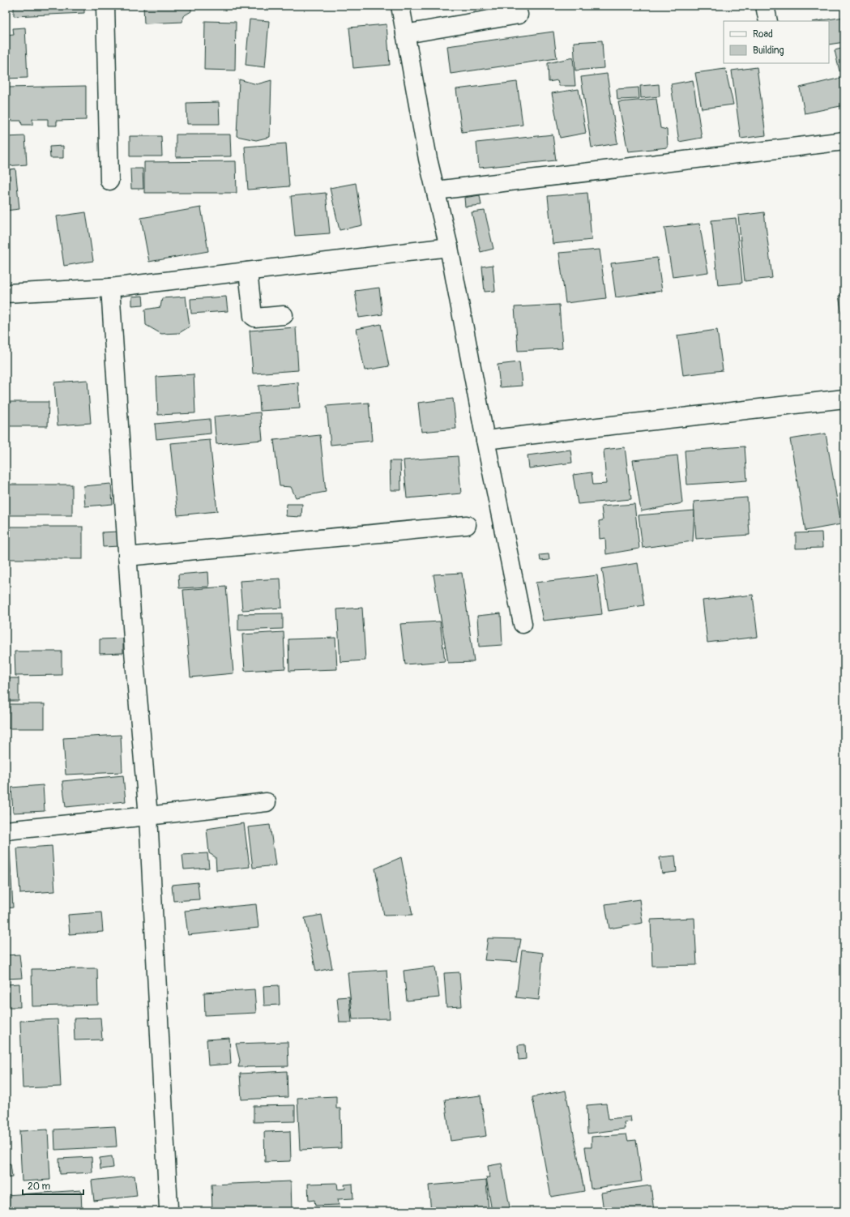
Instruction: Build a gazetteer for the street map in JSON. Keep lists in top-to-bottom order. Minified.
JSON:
{"legend":["Road","Building"],"scale_bar":"20 m"}
